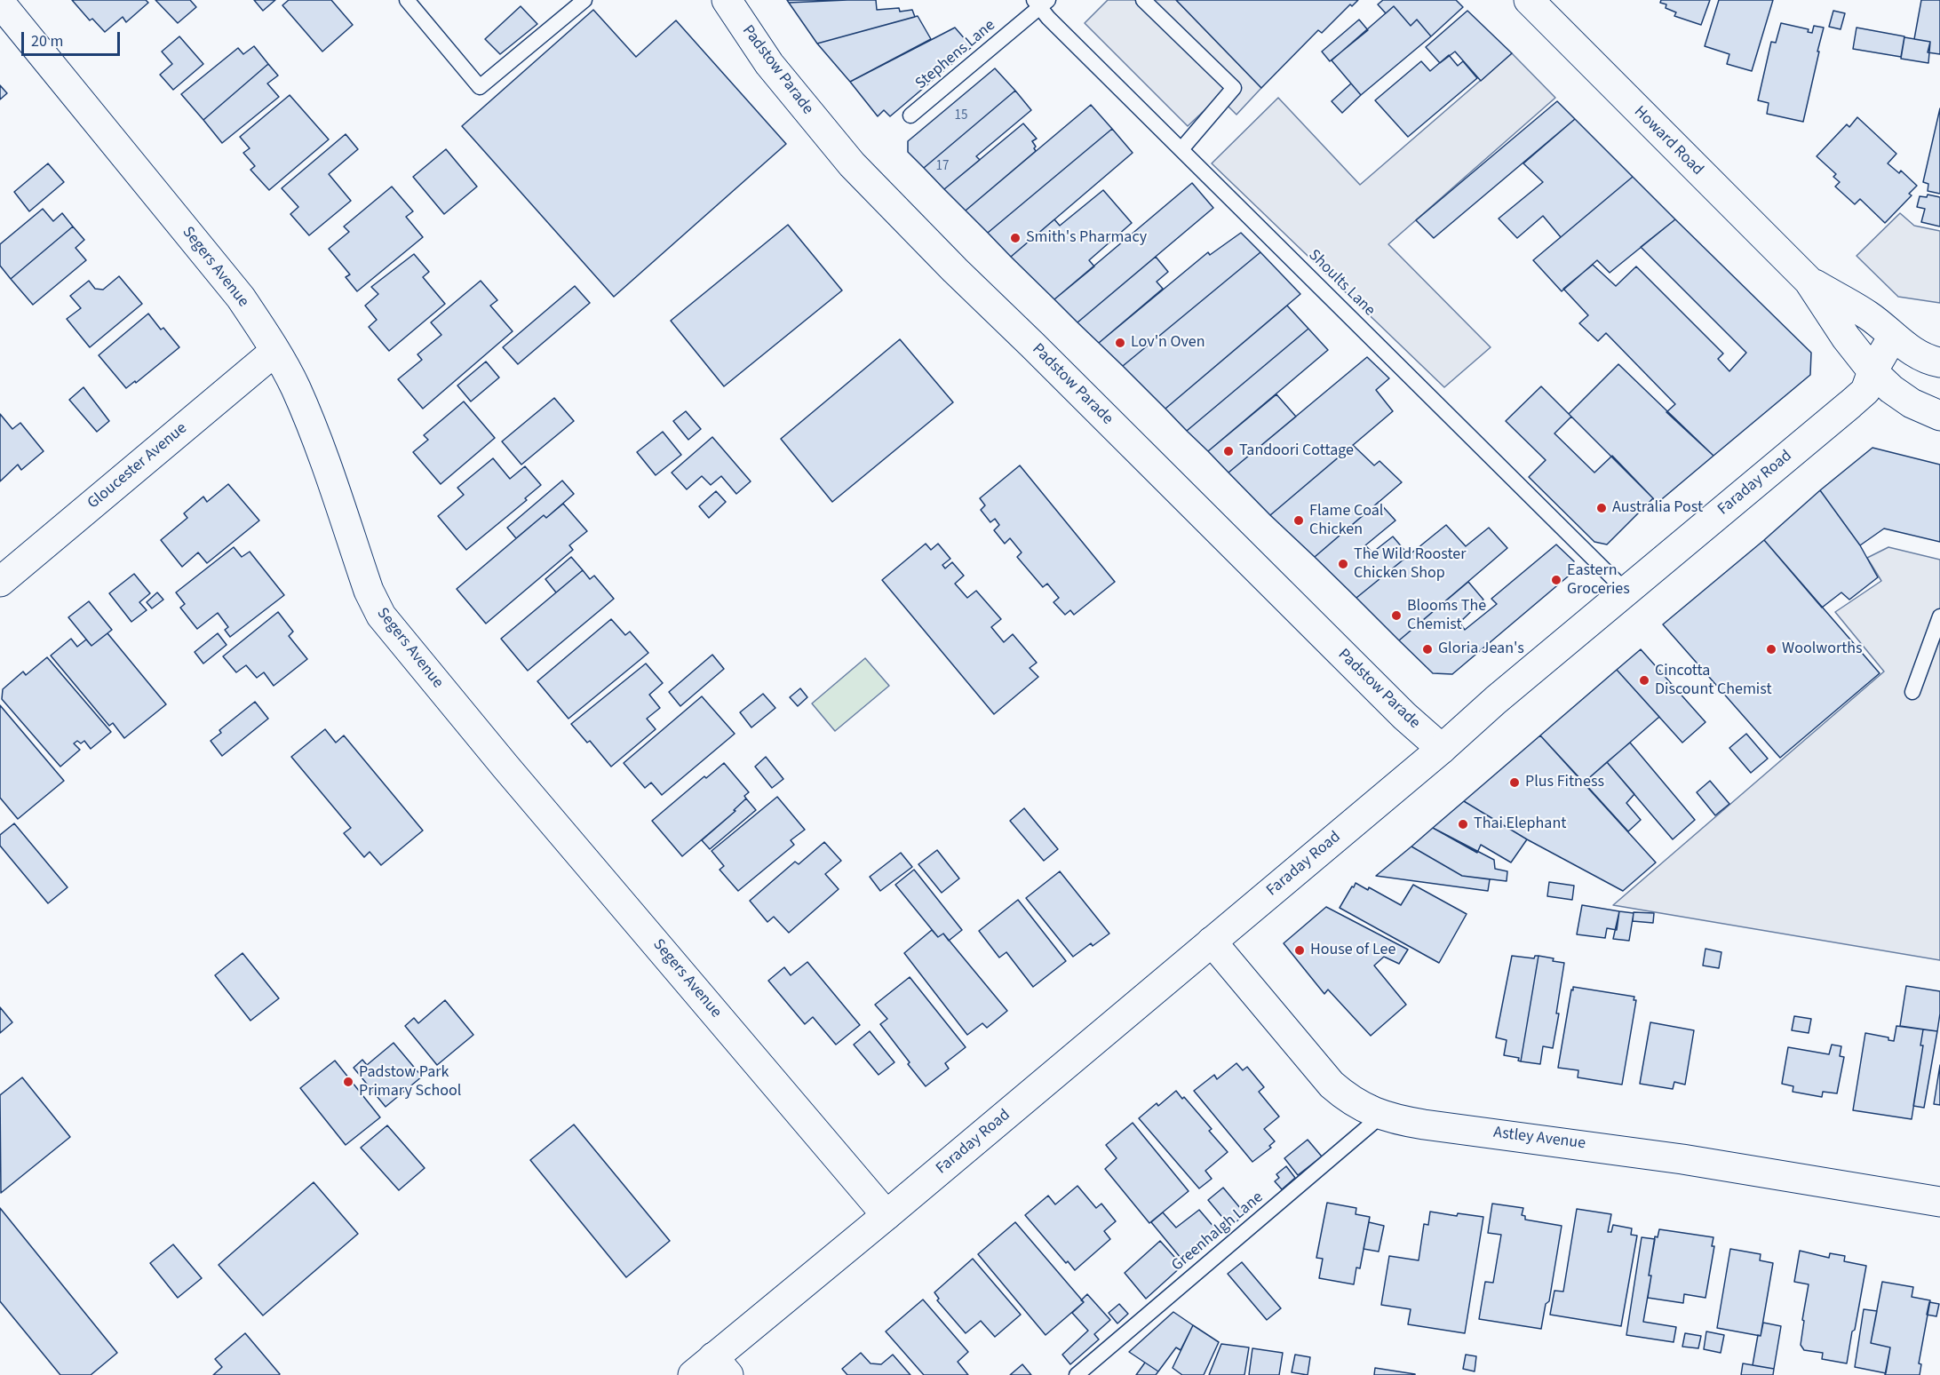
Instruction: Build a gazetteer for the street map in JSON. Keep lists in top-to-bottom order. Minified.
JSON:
{"streets":{"street":["Padstow Parade","Howard Road","Segers Avenue","Gloucester Avenue","Faraday Road","Astley Avenue"],"lane":["Stephens Lane","Shoults Lane","Greenhalgh Lane"]},"crossings":[["Stephens Lane","Shoults Lane"],["Padstow Parade","Faraday Road"],["Howard Road","Faraday Road"],["Segers Avenue","Gloucester Avenue"],["Segers Avenue","Faraday Road"],["Shoults Lane","Faraday Road"],["Faraday Road","Astley Avenue"],["Astley Avenue","Greenhalgh Lane"]],"places":["Smith's Pharmacy","Lov'n Oven","Tandoori Cottage","Australia Post","Flame Coal Chicken","The Wild Rooster Chicken Shop","Eastern Groceries","Blooms The Chemist","Gloria Jean's","Woolworths","Cincotta Discount Chemist","Plus Fitness","Thai Elephant","House of Lee","Padstow Park Primary School"],"house_numbers":["15","17"],"scale_bar":"20 m"}
